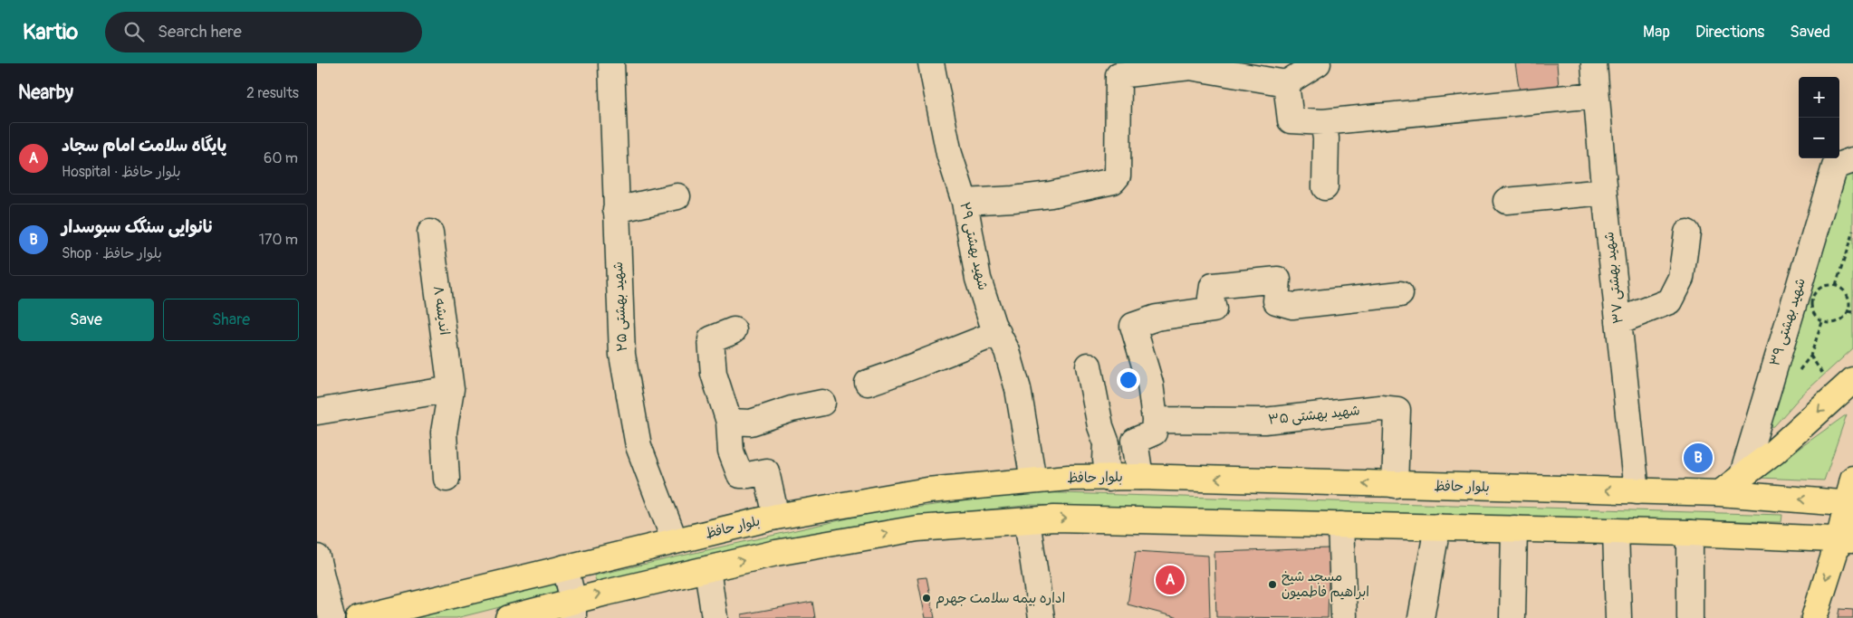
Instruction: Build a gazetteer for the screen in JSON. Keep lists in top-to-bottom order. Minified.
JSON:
{"streets":{"main road":["بلوار حافظ"],"street":["شهید بهشتی ۲۹","شهید بهشتی ۳۷","شهید بهشتی ۲۵","اندیشه ۸","شهید بهشتی ۳۹","شهید بهشتی ۳۵"]},"crossings":[["شهید بهشتی ۲۹","بلوار حافظ"],["شهید بهشتی ۳۷","بلوار حافظ"],["شهید بهشتی ۲۵","بلوار حافظ"],["شهید بهشتی ۳۵","بلوار حافظ"]],"places":["مسجد شیخ ابراهیم فاطمیون","اداره بیمه سلامت جهرم"],"page":{"header":"Kartio","search":"Search here","nav":["Map","Directions","Saved"],"heading":["Nearby","2 results"],"map_buttons":["+","−"],"list":[{"mark":"A","name":"پایگاه سلامت امام سجاد","note":"Hospital · بلوار حافظ","value":"60 m"},{"mark":"B","name":"نانوایی سنگک سبوسدار","note":"Shop · بلوار حافظ","value":"170 m"}],"buttons":["Save","Share"],"pins":["B","A"]}}
